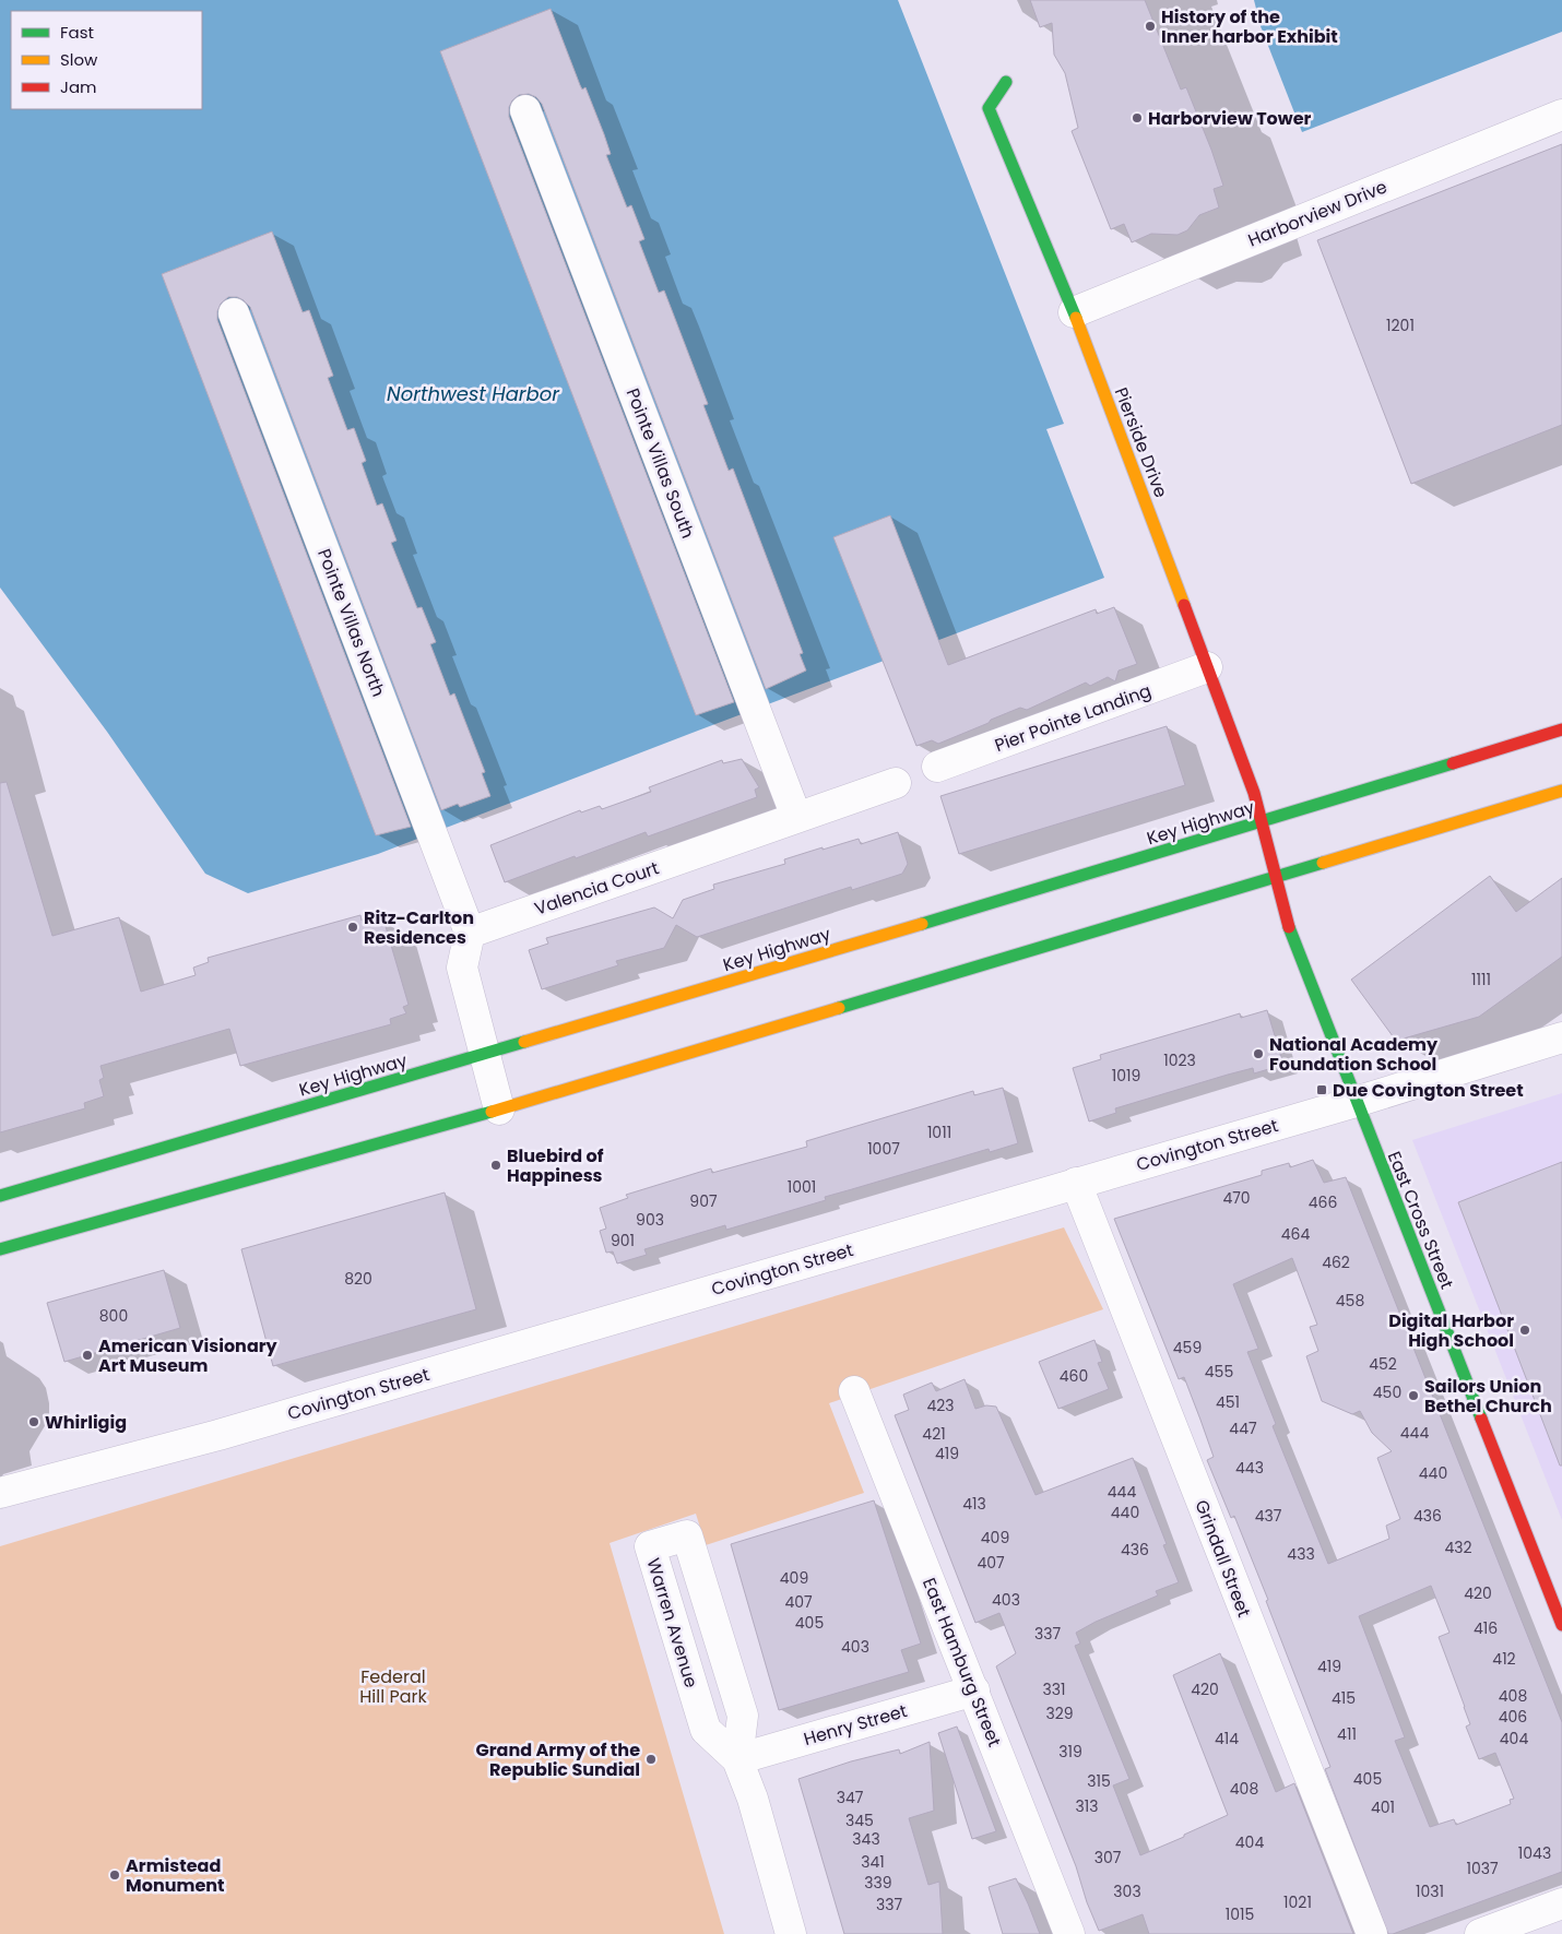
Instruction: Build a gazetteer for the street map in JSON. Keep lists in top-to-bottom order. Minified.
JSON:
{"streets":{"main road":["Pierside Drive","Key Highway","East Cross Street"],"street":["Harborview Drive","Pointe Villas South","Pointe Villas North","Pier Pointe Landing","Valencia Court","Covington Street","Grindall Street","Warren Avenue","East Hamburg Street","Henry Street"]},"crossings":[["Harborview Drive","Pierside Drive"],["Pierside Drive","Pier Pointe Landing"],["Pierside Drive","Key Highway"],["Pierside Drive","East Cross Street"],["Pointe Villas South","Valencia Court"],["Pointe Villas North","Valencia Court"],["Key Highway","East Cross Street"],["Covington Street","East Cross Street"],["Covington Street","Grindall Street"],["Warren Avenue","Henry Street"],["East Hamburg Street","Henry Street"]],"water":["Northwest Harbor"],"parks":["Federal Hill Park"],"places":{"other":["History of the Inner harbor Exhibit","Harborview Tower","Ritz-Carlton Residences","National Academy Foundation School","Bluebird of Happiness","Digital Harbor High School","American Visionary Art Museum","Sailors Union Bethel Church","Whirligig","Grand Army of the Republic Sundial","Armistead Monument"],"transit":["Due Covington Street"]},"house_numbers":["1201","1111","1023","1019","1011","1007","1001","470","907","466","903","464","901","462","820","458","800","459","452","455","460","450","451","423","447","444","421","419","443","440","444","413","440","437","436","409","432","436","433","407","409","420","403","407","405","416","337","403","412","419","331","420","408","415","329","406","411","414","404","319","405","315","408","347","313","401","345","343","404","1043","307","341","1037","339","303","1031","1021","337","1015"],"legend":["Fast","Slow","Jam"]}
